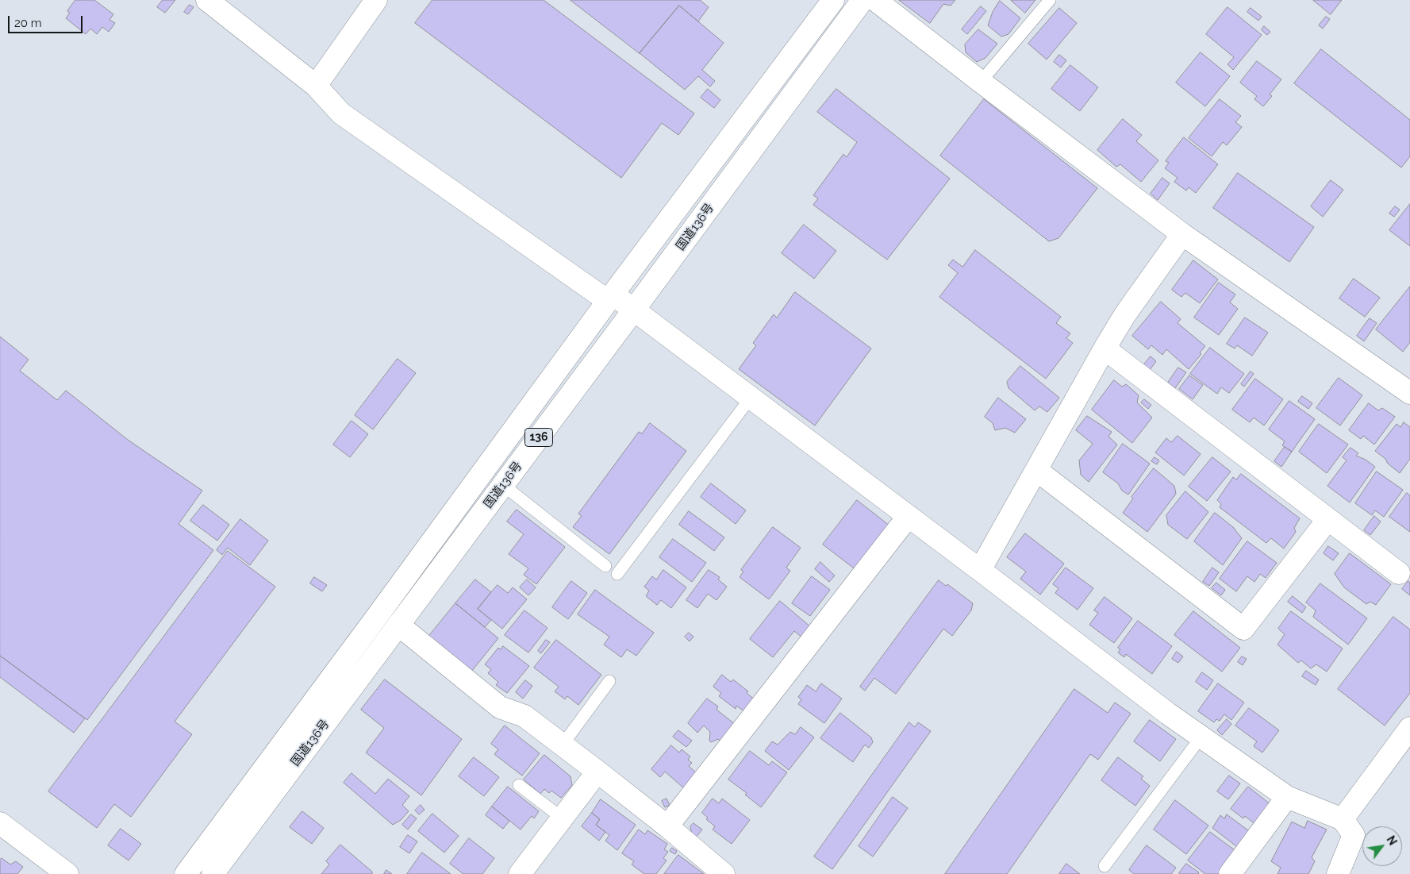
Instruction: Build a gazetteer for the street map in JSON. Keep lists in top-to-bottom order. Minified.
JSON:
{"streets":{"main road":["国道136号","136"]},"scale_bar":"20 m","north":"top right"}
